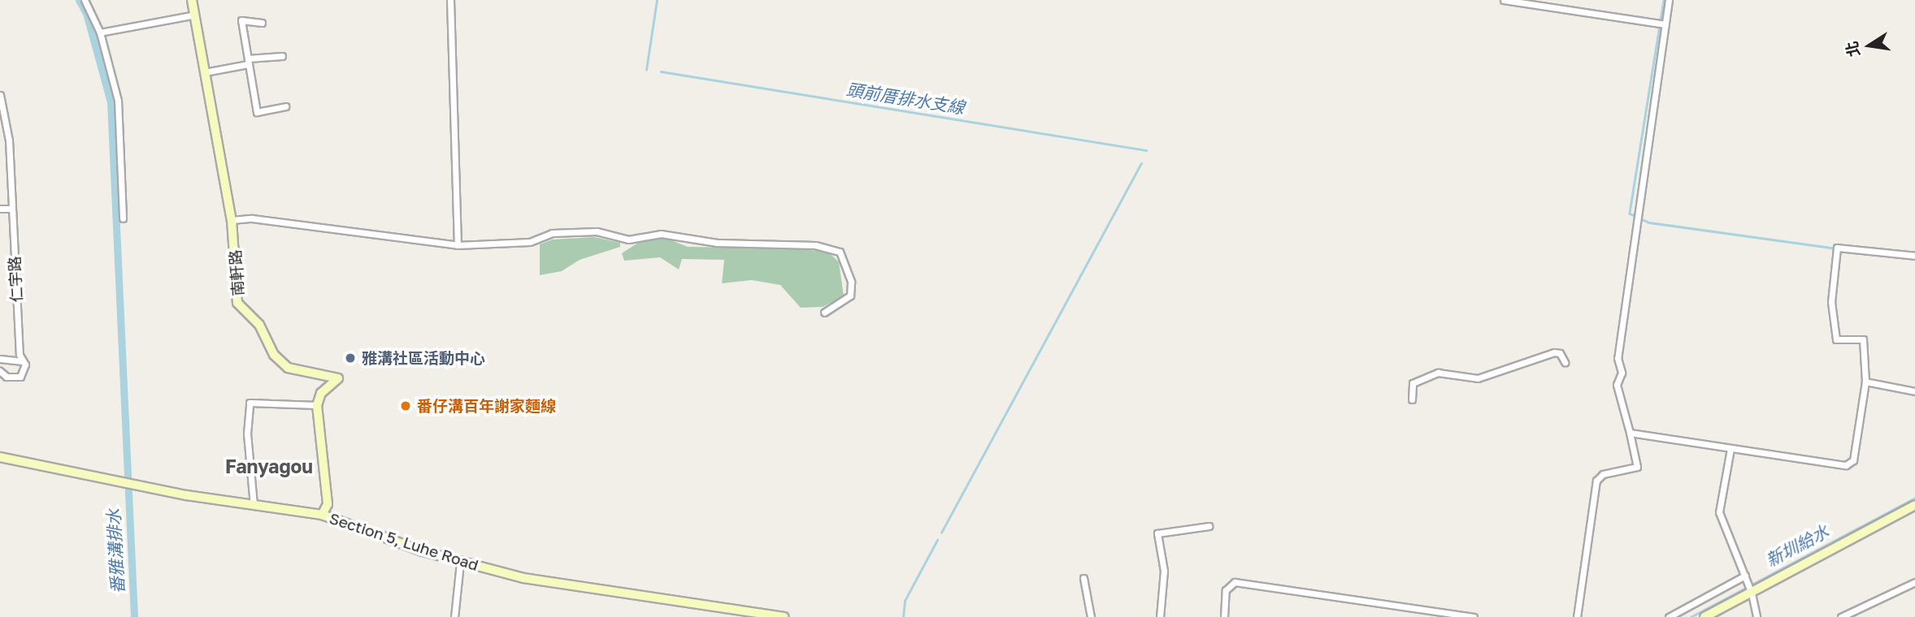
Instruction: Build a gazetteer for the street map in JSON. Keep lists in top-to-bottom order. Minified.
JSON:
{"streets":{"street":["南軒路","仁宇路","Section 5, Luhe Road"]},"districts":["Fanyagou"],"water":["頭前厝排水支線","新圳給水","番雅溝排水"],"places":["雅溝社區活動中心","番仔溝百年謝家麵線"],"north":"left"}
